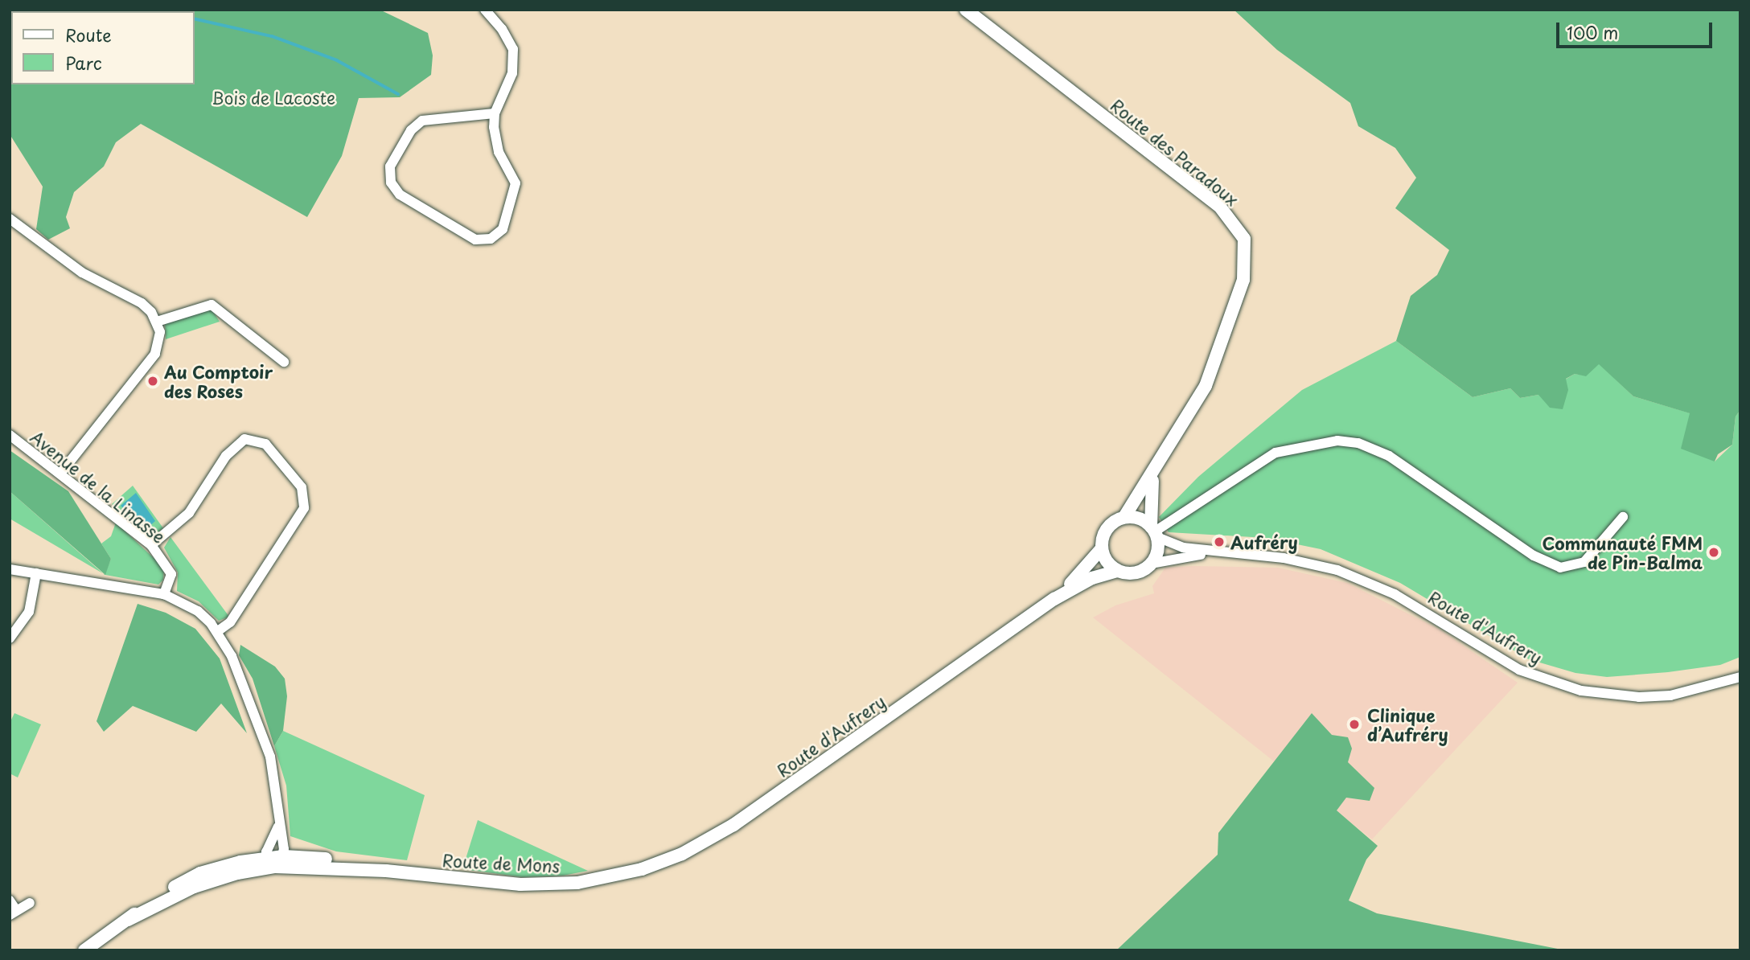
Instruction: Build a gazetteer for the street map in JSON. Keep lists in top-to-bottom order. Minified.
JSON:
{"streets":{"main road":["Route des Paradoux","Route d'Aufrery","Route de Mons"],"street":["Avenue de la Linasse"]},"crossings":[["Route des Paradoux","Route d'Aufrery"],["Route d'Aufrery","Route de Mons"]],"parks":["Bois de Lacoste"],"places":["Au Comptoir des Roses","Aufréry","Communauté FMM de Pin-Balma","Clinique d’Aufréry"],"legend":["Route","Parc"],"scale_bar":"100 m"}
